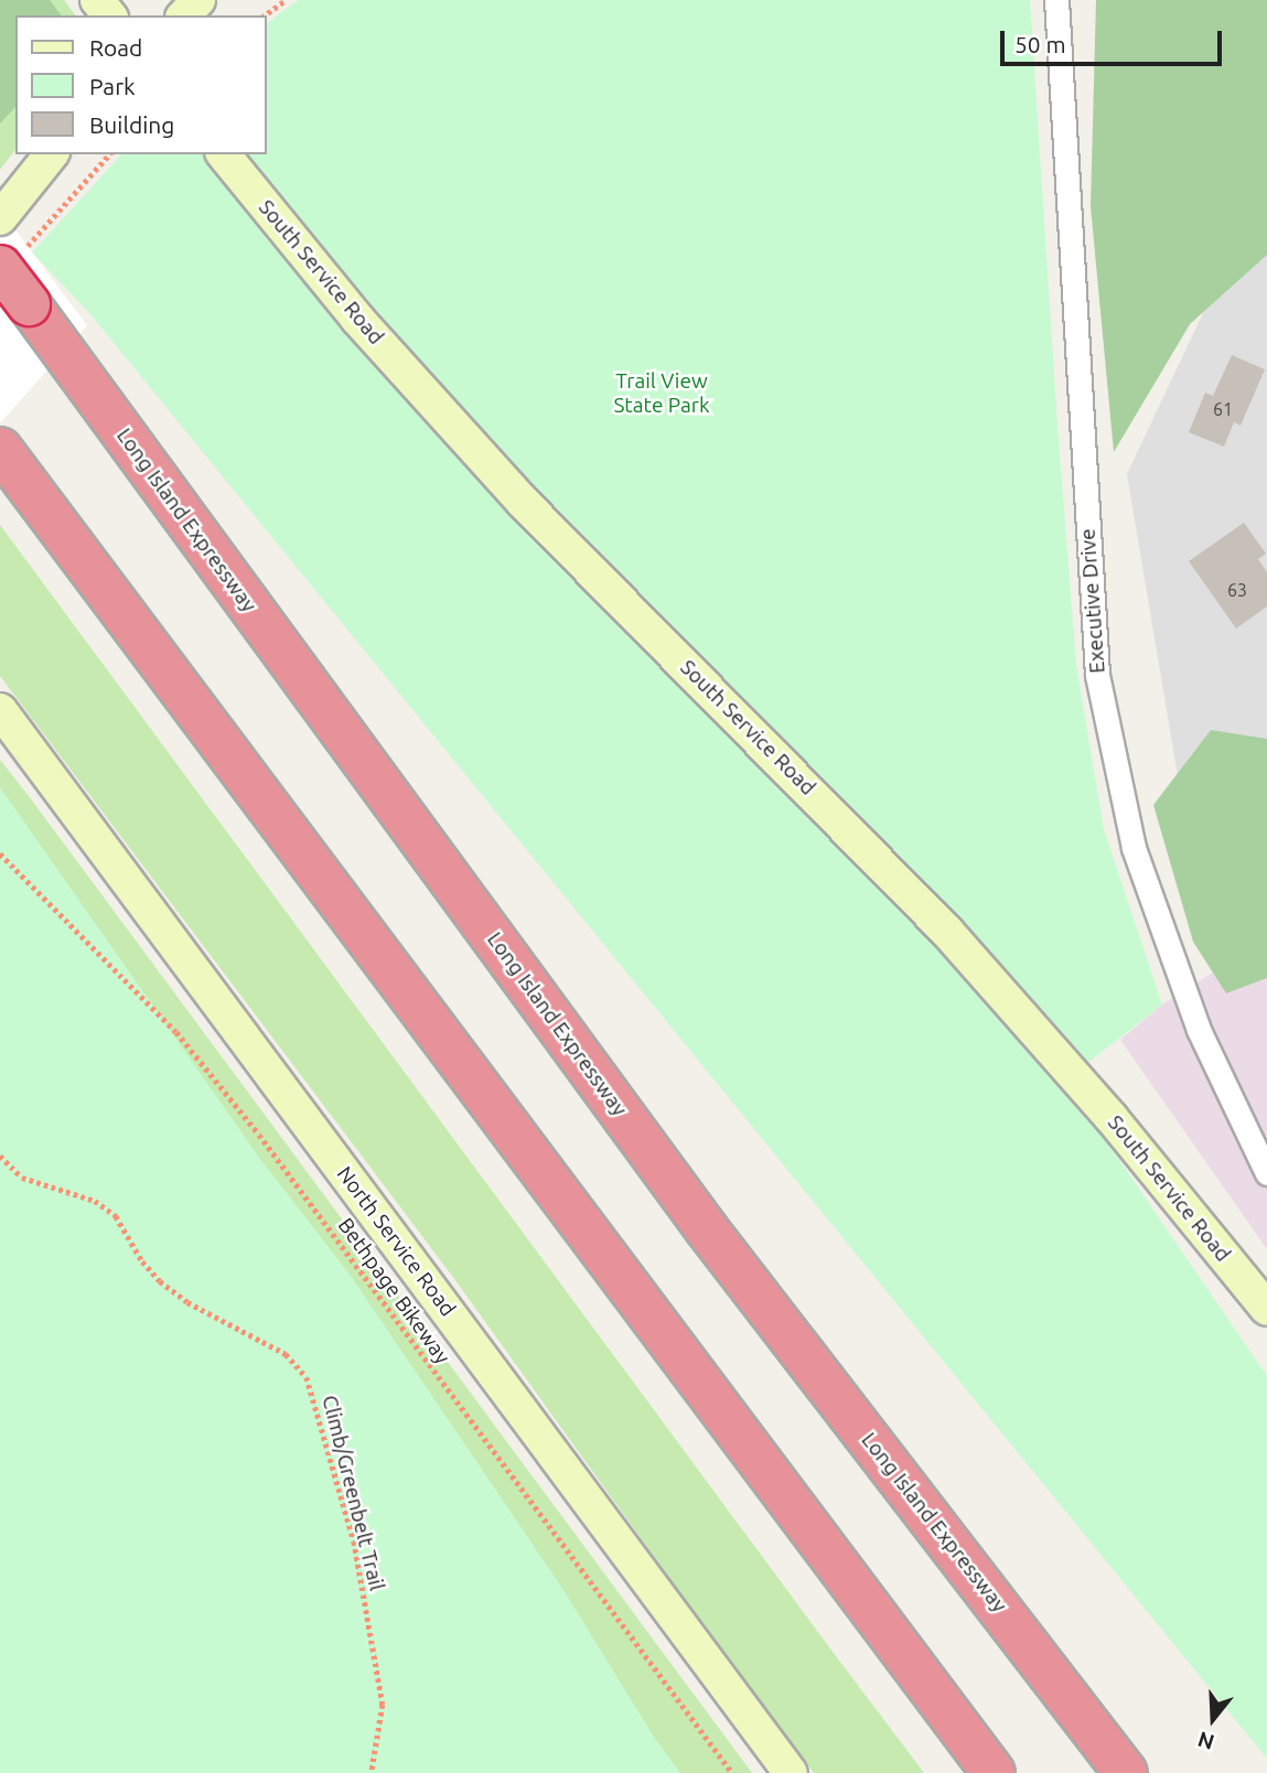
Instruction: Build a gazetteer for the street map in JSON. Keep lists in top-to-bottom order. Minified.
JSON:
{"streets":{"highway":["Long Island Expressway"],"main road":["South Service Road","North Service Road"],"street":["Executive Drive"],"path":["Bethpage Bikeway","Climb/Greenbelt Trail"]},"parks":["Trail View State Park"],"house_numbers":["61","63"],"legend":["Road","Park","Building"],"scale_bar":"50 m","north":"bottom"}
